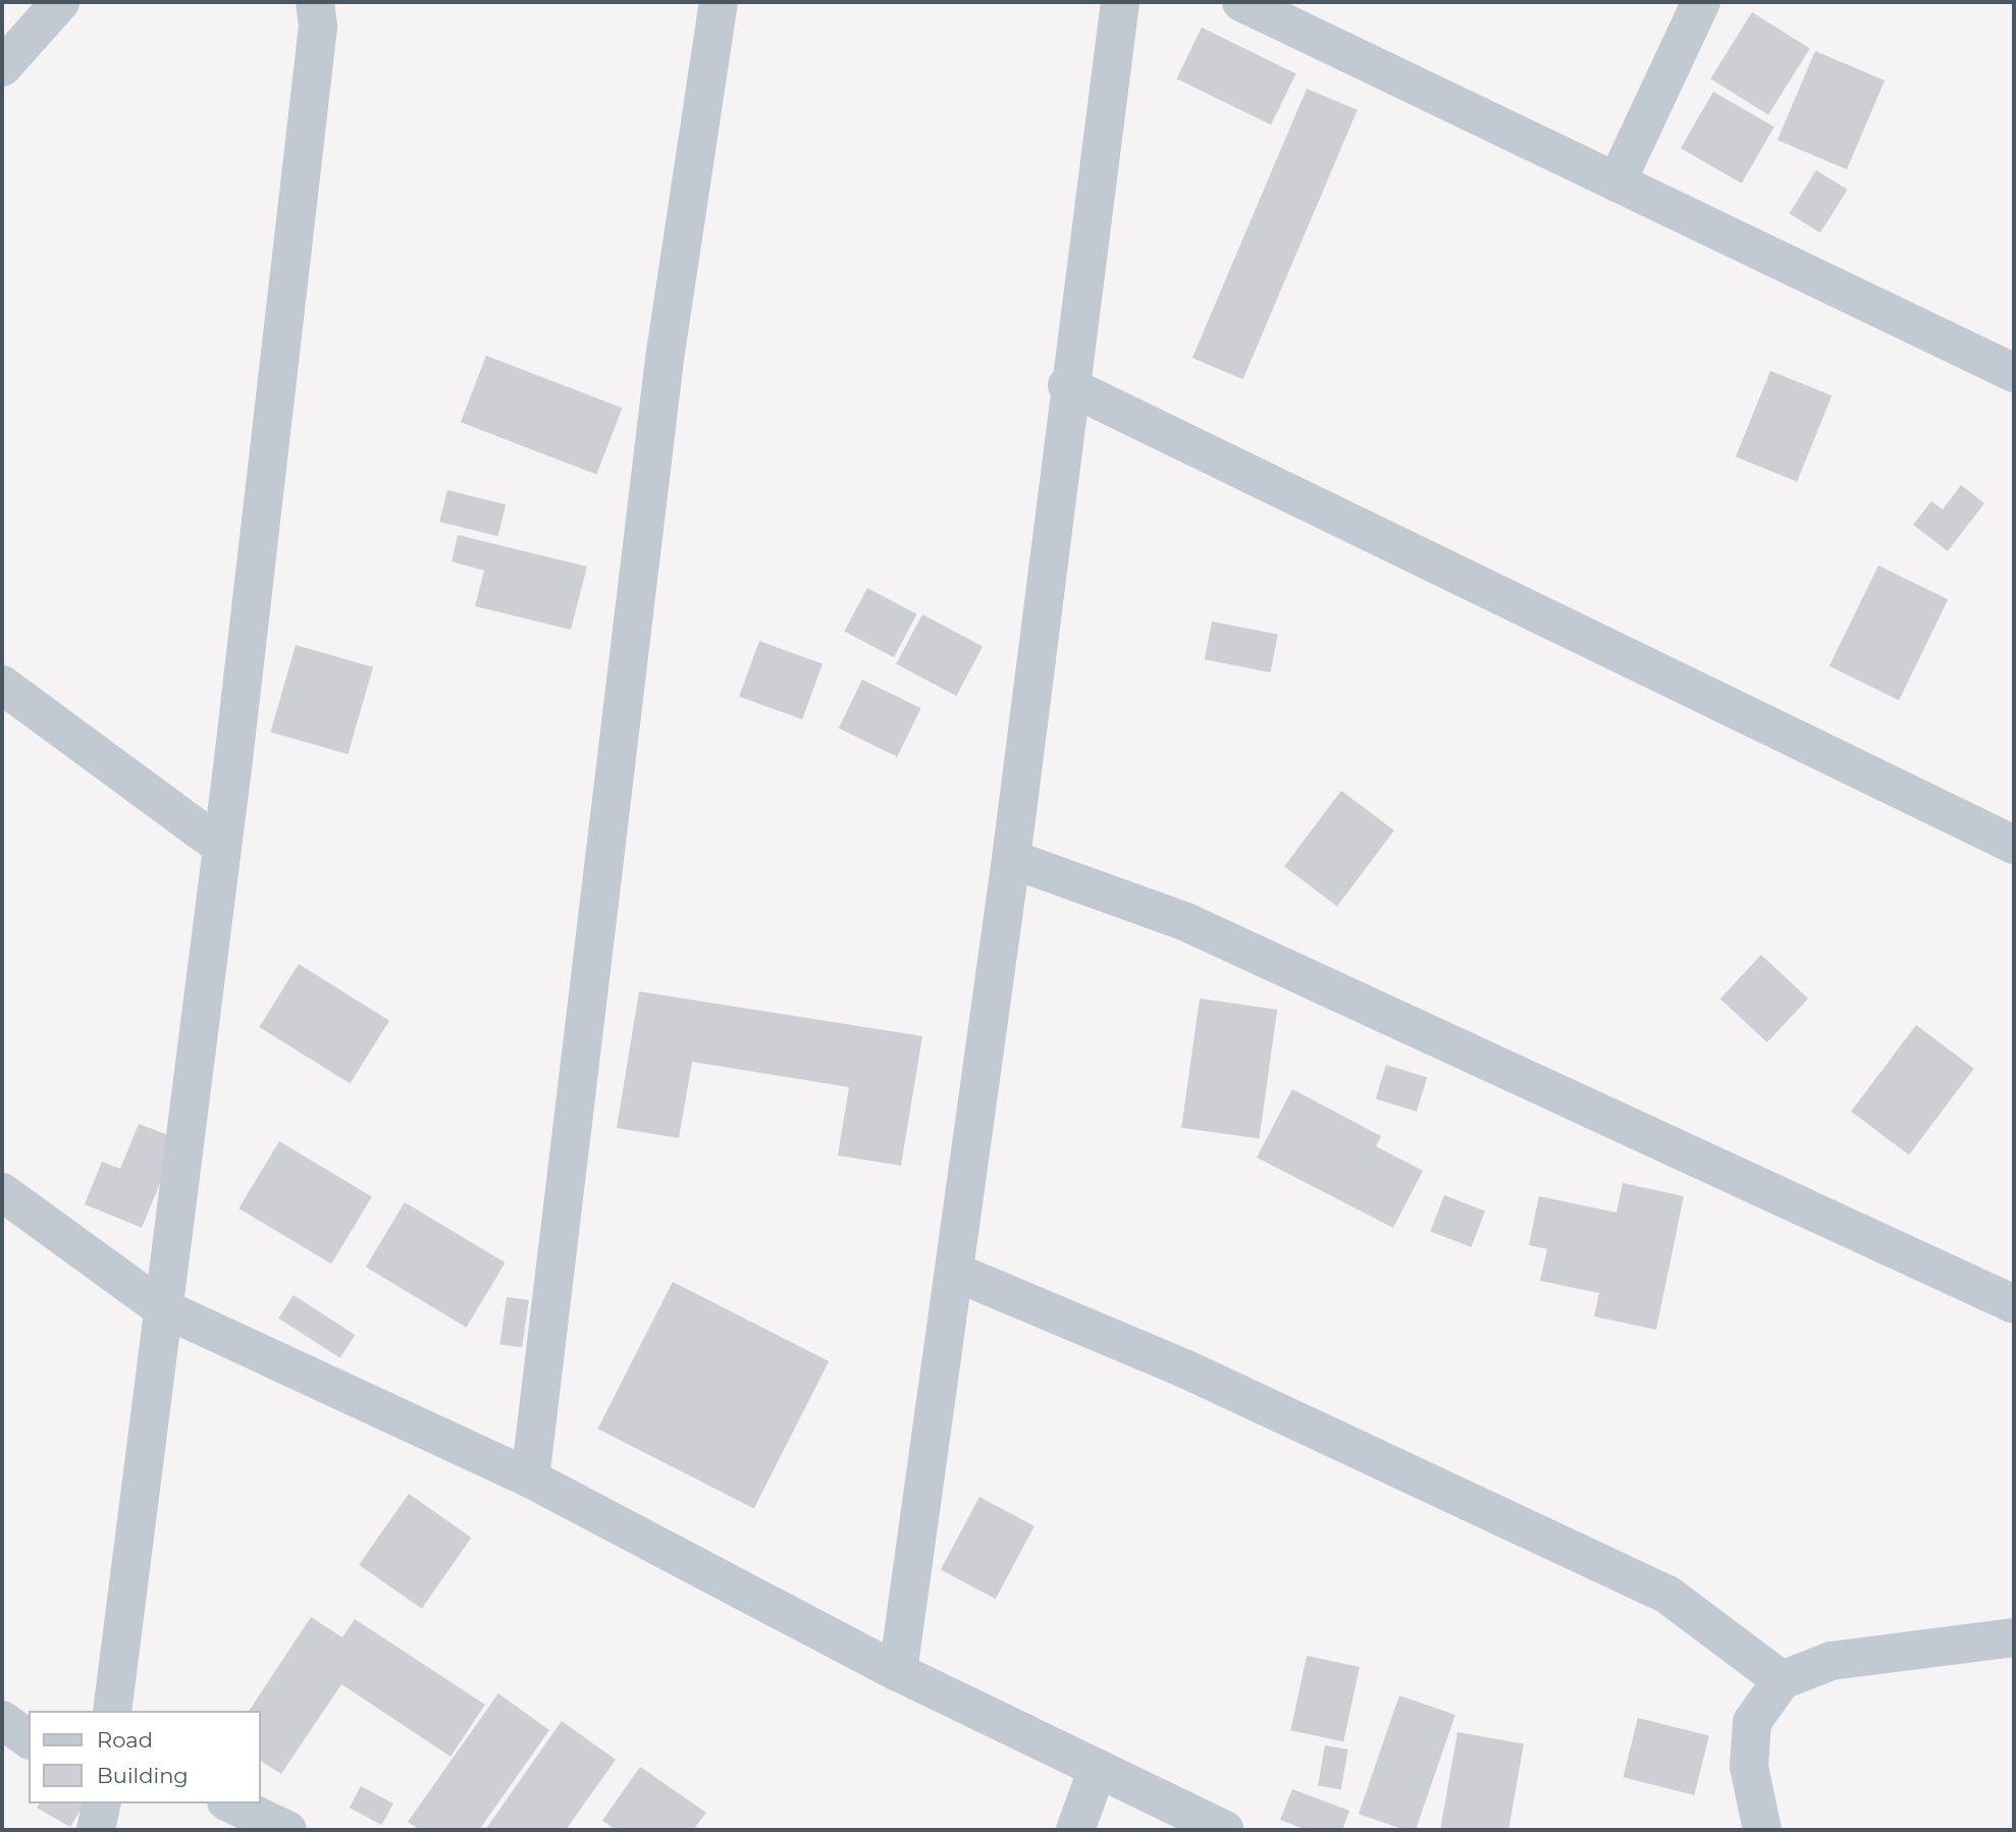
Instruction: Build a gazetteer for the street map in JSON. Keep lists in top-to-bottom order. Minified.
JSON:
{"legend":["Road","Building"]}
